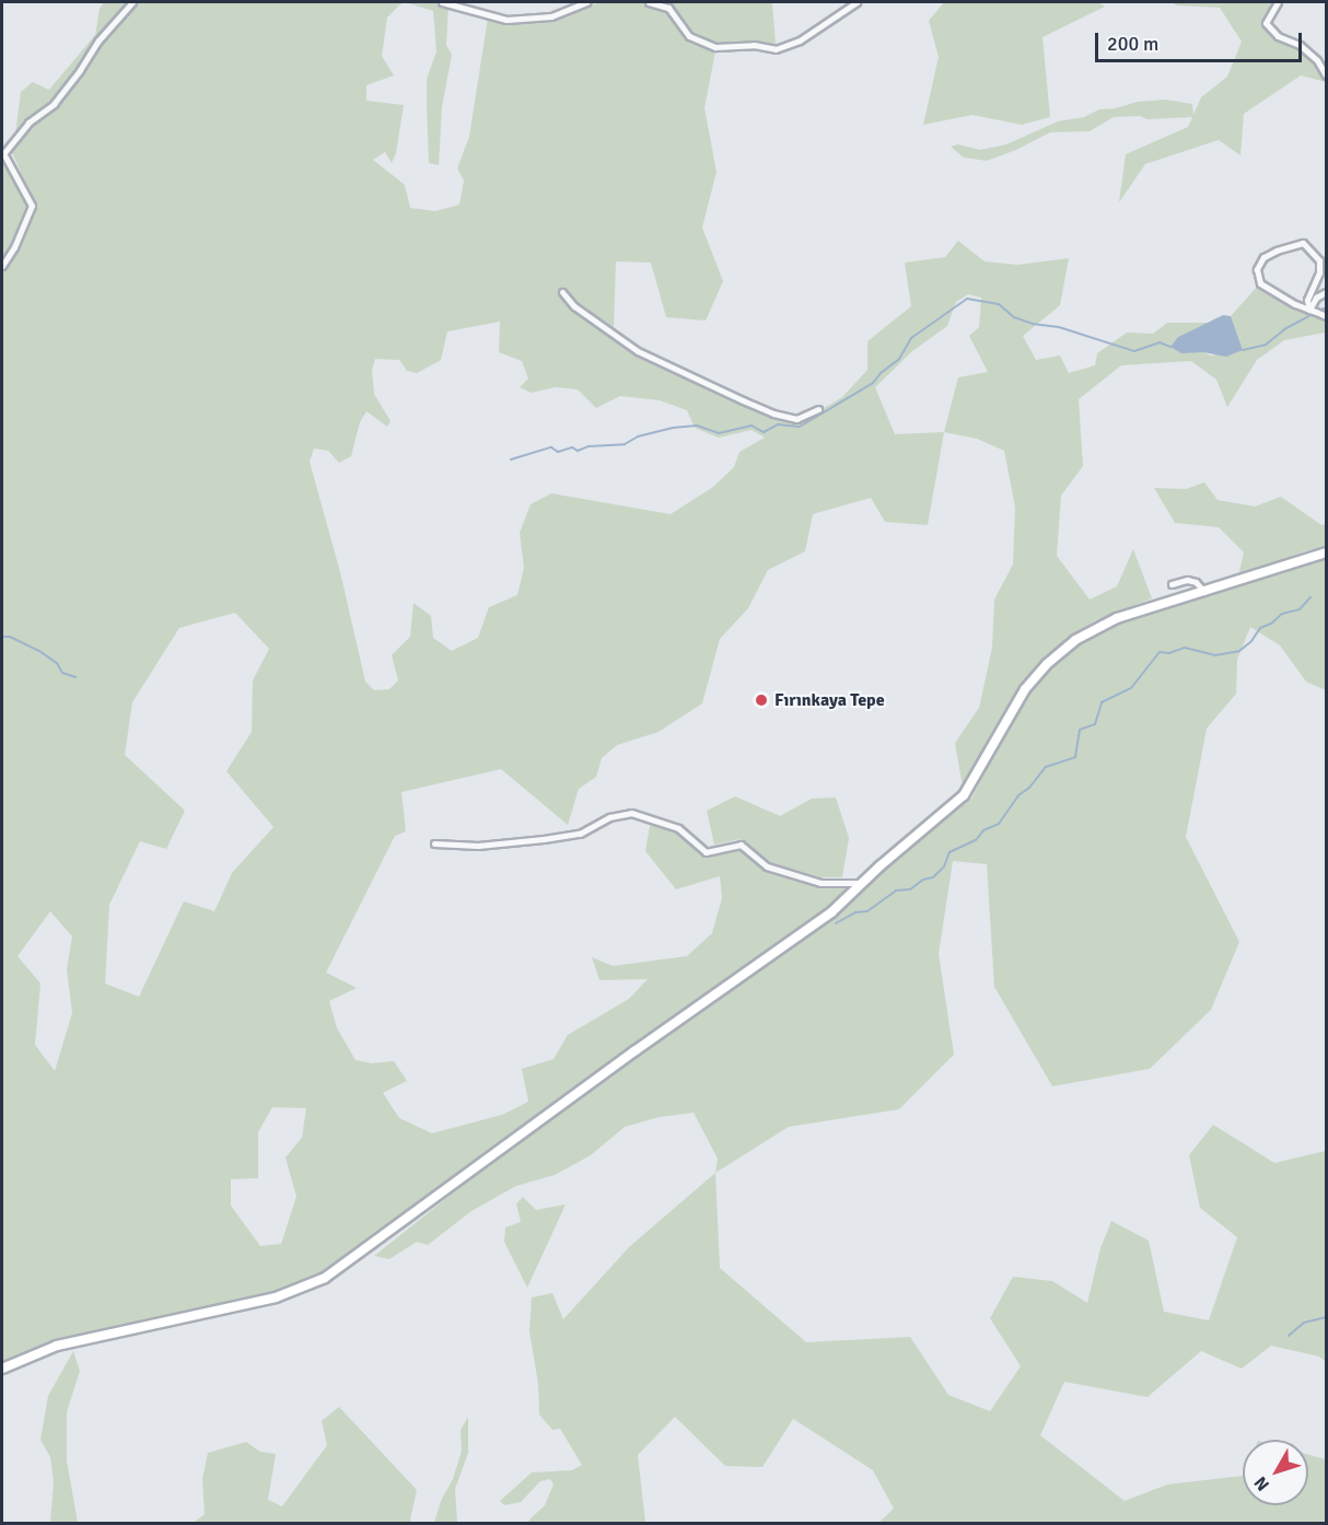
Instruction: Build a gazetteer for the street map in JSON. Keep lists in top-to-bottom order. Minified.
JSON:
{"places":["Fırınkaya Tepe"],"scale_bar":"200 m","north":"bottom left"}
